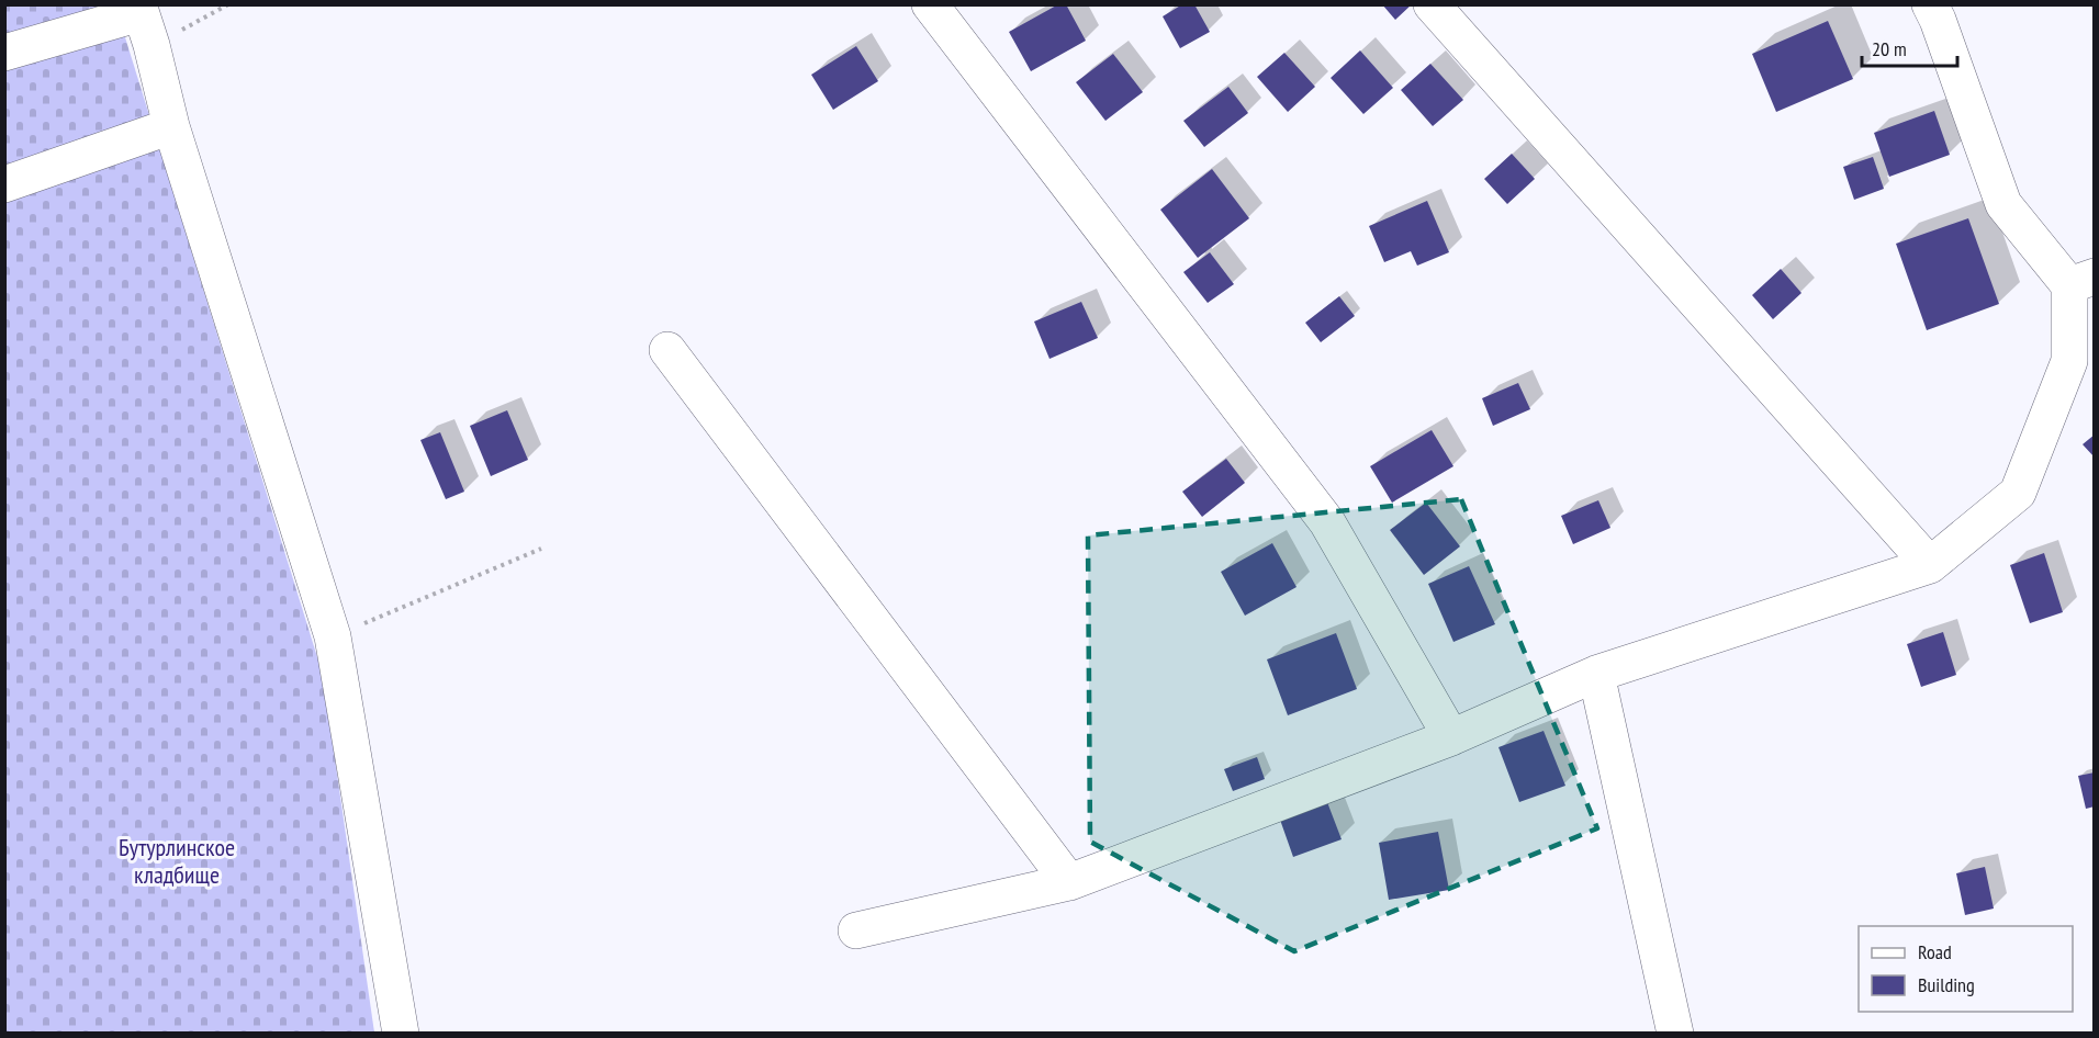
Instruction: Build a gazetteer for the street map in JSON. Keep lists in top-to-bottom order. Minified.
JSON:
{"parks":["Бутурлинское кладбище"],"legend":["Road","Building"],"scale_bar":"20 m"}
